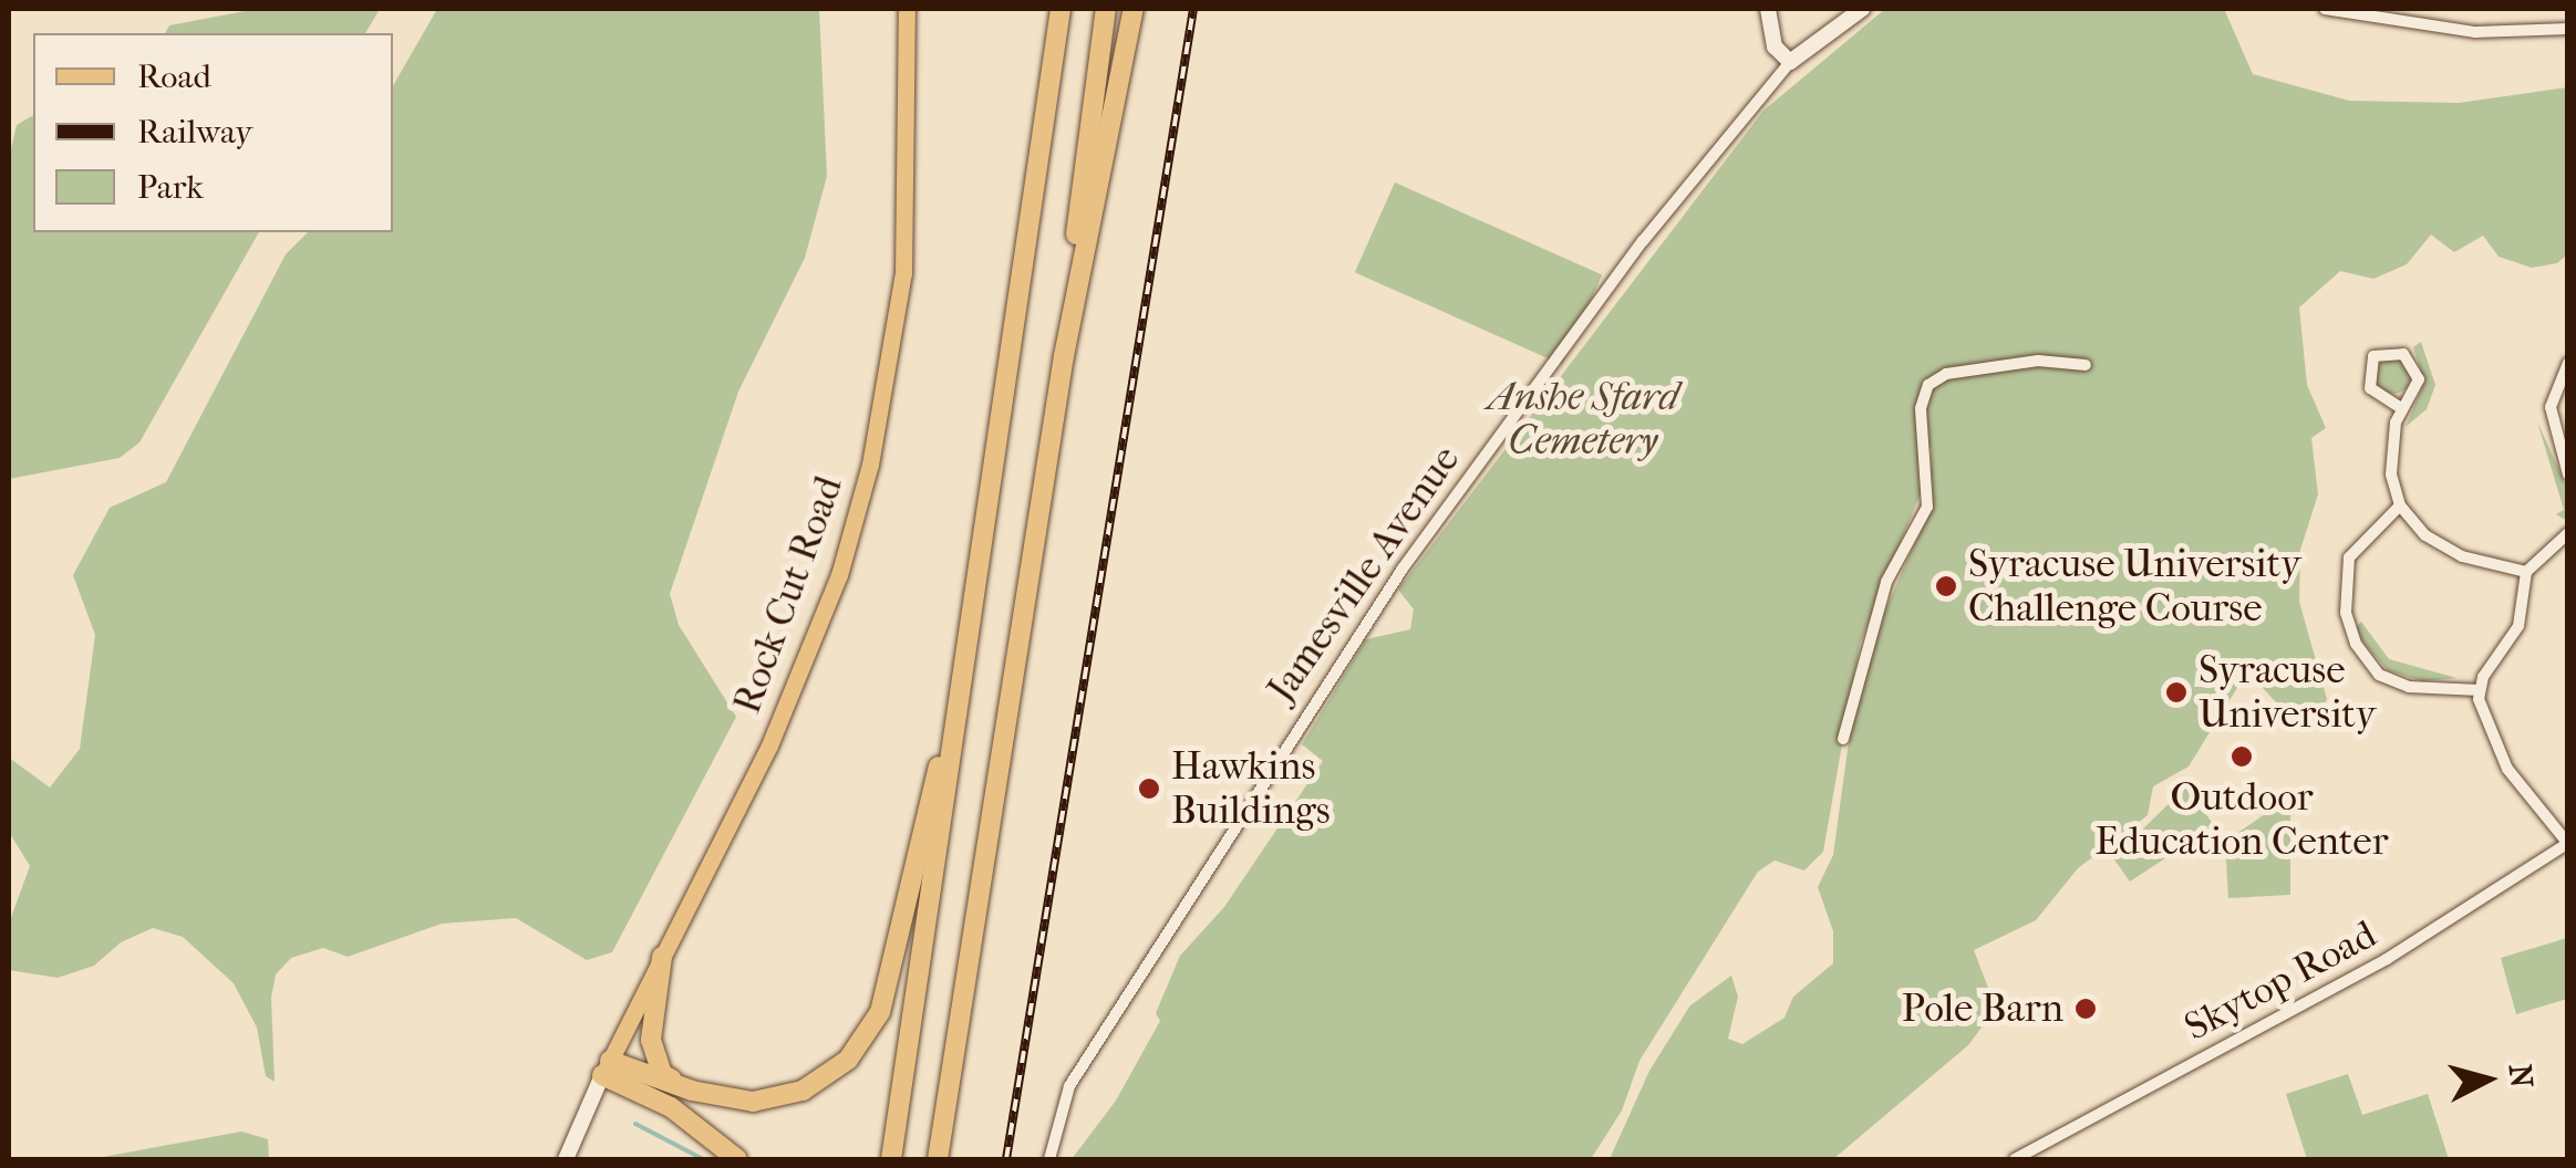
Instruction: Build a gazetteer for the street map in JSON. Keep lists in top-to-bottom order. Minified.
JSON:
{"streets":{"main road":["Rock Cut Road"],"street":["Jamesville Avenue","Skytop Road"]},"parks":["Anshe Sfard Cemetery"],"places":["Syracuse University Challenge Course","Syracuse University","Outdoor Education Center","Hawkins Buildings","Pole Barn"],"legend":["Road","Railway","Park"],"north":"right"}
